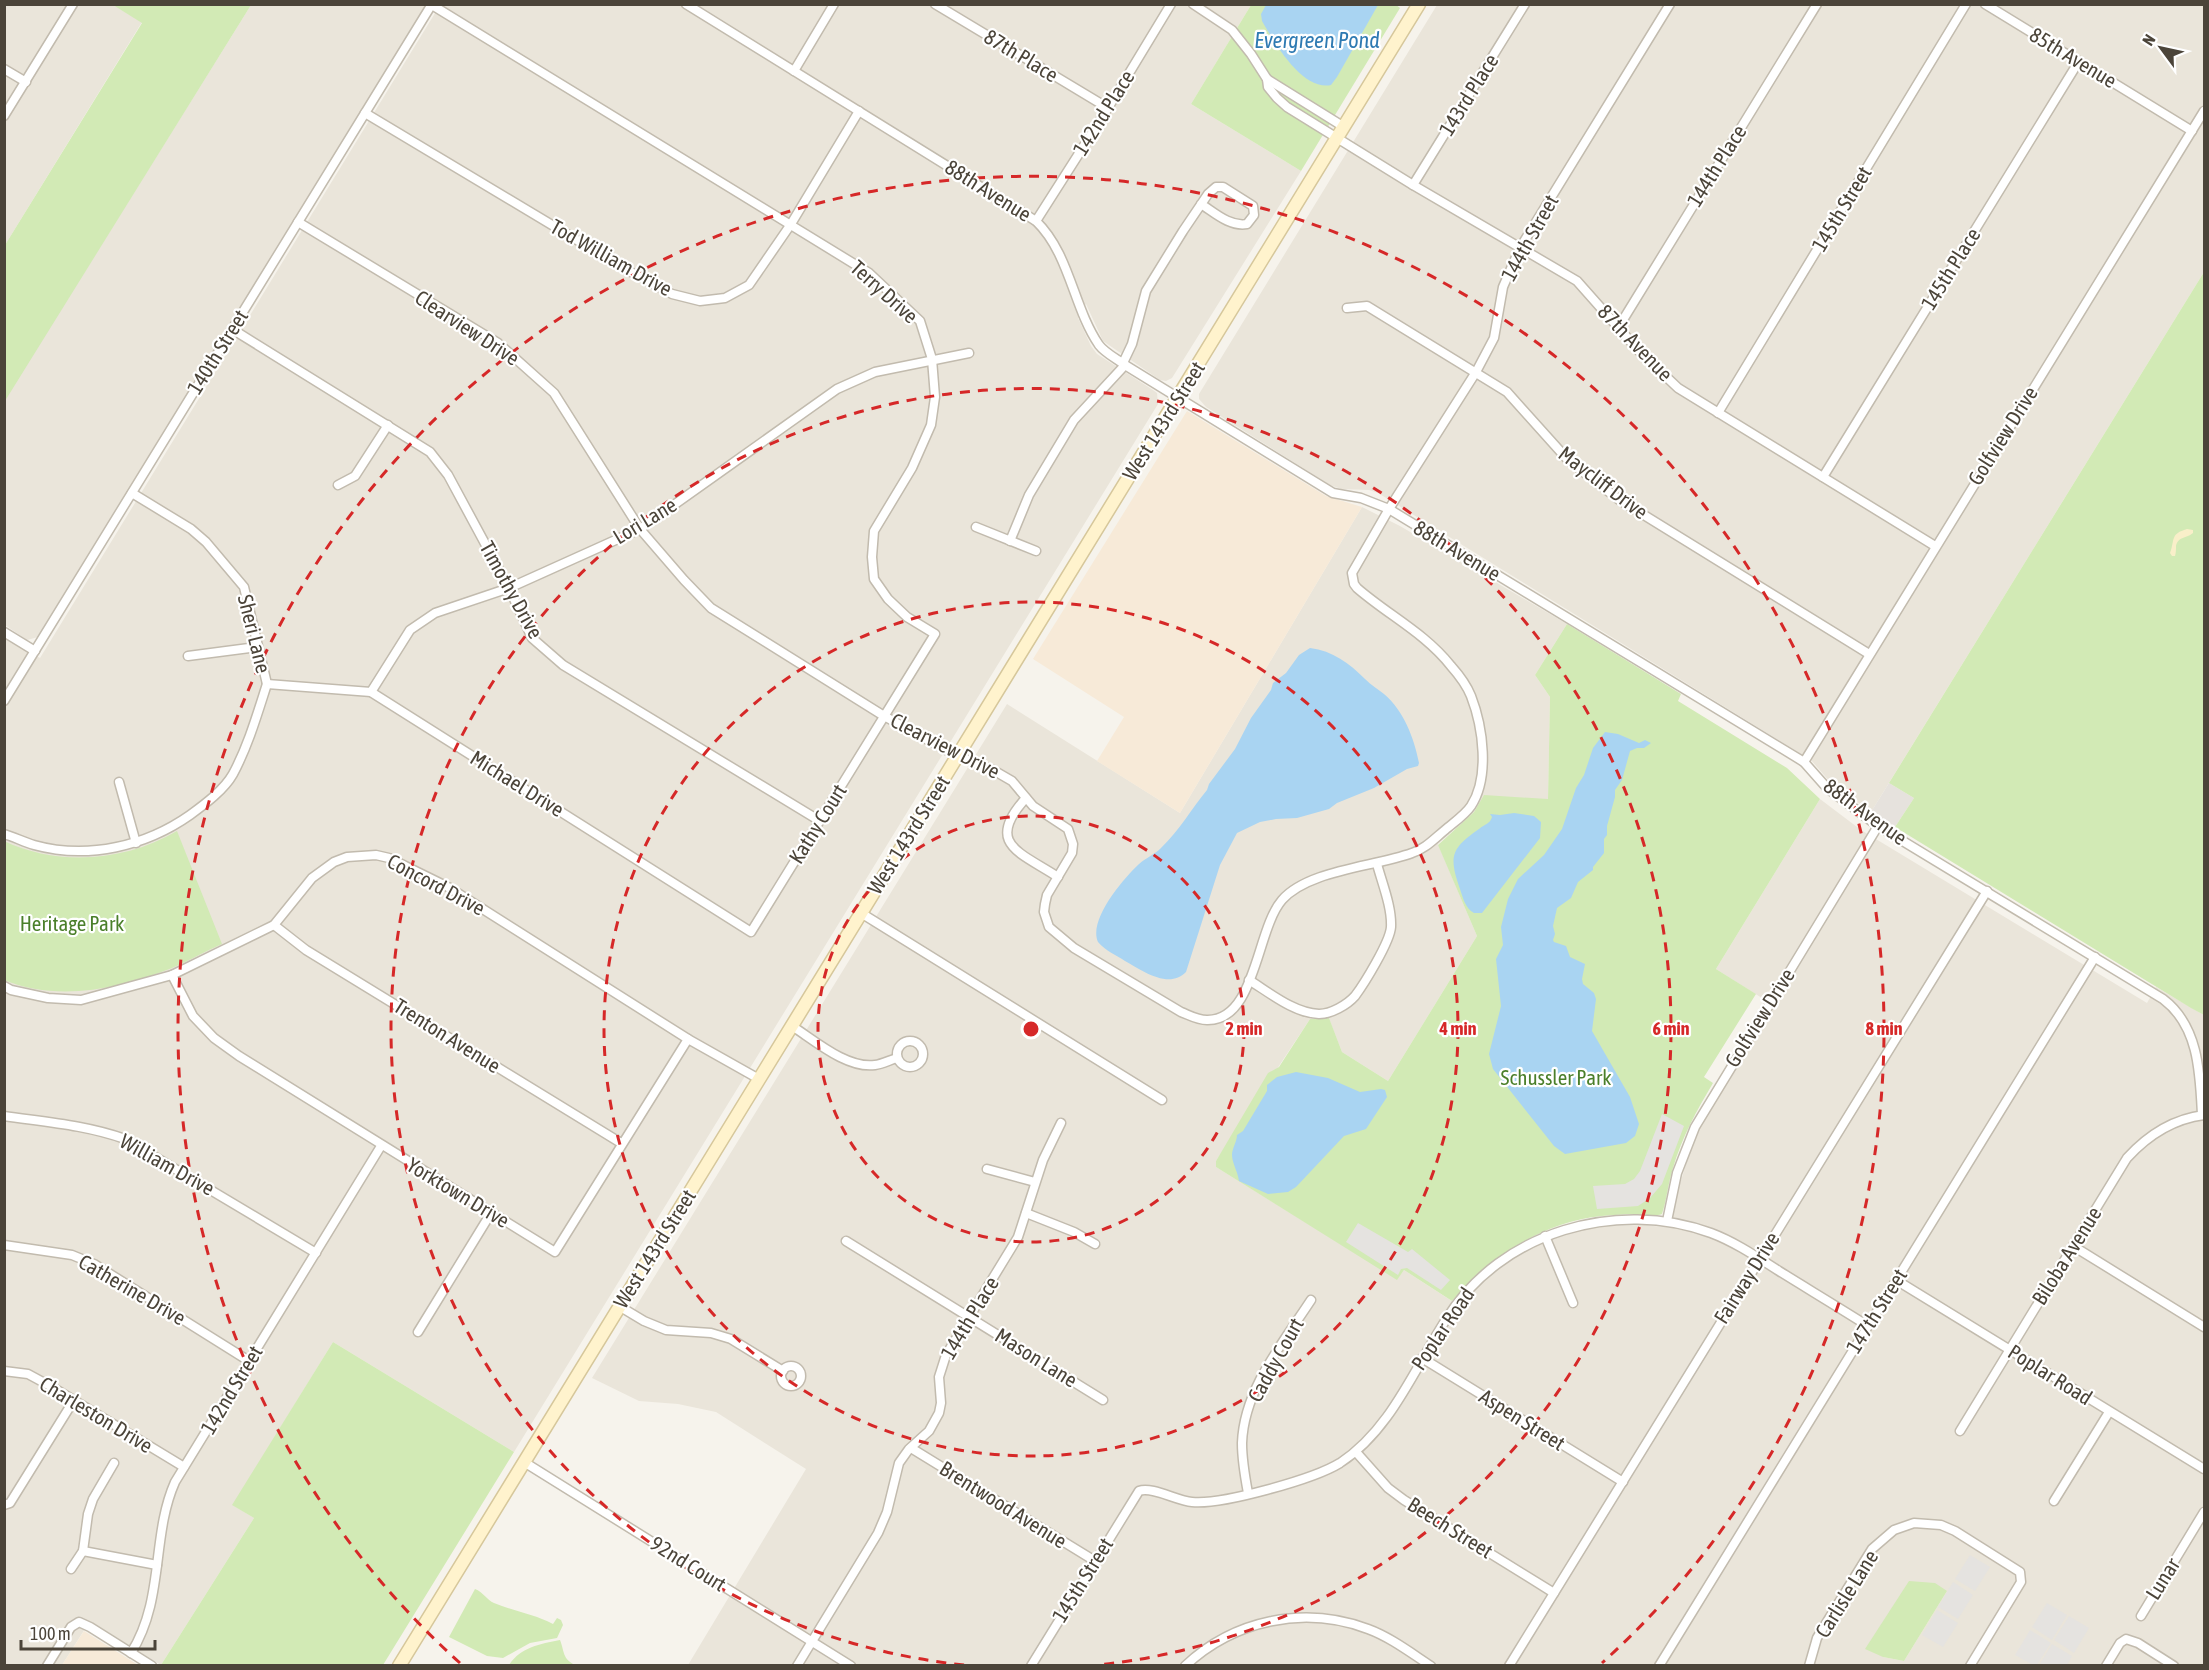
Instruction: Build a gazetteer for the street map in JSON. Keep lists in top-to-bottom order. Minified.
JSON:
{"streets":{"main road":["West 143rd Street"],"street":["87th Place","85th Avenue","143rd Place","142nd Place","144th Place","88th Avenue","145th Street","144th Street","Tod William Drive","145th Place","Terry Drive","Clearview Drive","87th Avenue","140th Street","Golfview Drive","Maycliff Drive","Lori Lane","Timothy Drive","Sheri Lane","Michael Drive","Kathy Court","Concord Drive","Trenton Avenue","William Drive","Yorktown Drive","Biloba Avenue","Fairway Drive","Catherine Drive","147th Street","Poplar Road","Mason Lane","Caddy Court","142nd Street","Charleston Drive","Aspen Street","Brentwood Avenue","Beech Street","92nd Court","Lunar","Carlisle Lane"]},"crossings":[["87th Place","142nd Place"],["85th Avenue","145th Place"],["85th Avenue","Golfview Drive"],["143rd Place","87th Avenue"],["142nd Place","88th Avenue"],["144th Place","87th Avenue"],["144th Place","Mason Lane"],["144th Place","Brentwood Avenue"],["144th Place","92nd Court"],["88th Avenue","144th Street"],["88th Avenue","Tod William Drive"],["88th Avenue","Clearview Drive"],["88th Avenue","West 143rd Street"],["88th Avenue","Golfview Drive"],["88th Avenue","Biloba Avenue"],["88th Avenue","Fairway Drive"],["88th Avenue","147th Street"],["145th Street","87th Avenue"],["145th Street","Poplar Road"],["145th Street","Brentwood Avenue"],["144th Street","Clearview Drive"],["144th Street","87th Avenue"],["144th Street","Maycliff Drive"],["Tod William Drive","Terry Drive"],["Tod William Drive","140th Street"],["145th Place","87th Avenue"],["Terry Drive","Clearview Drive"],["Terry Drive","140th Street"],["Terry Drive","Lori Lane"],["Terry Drive","Kathy Court"],["Clearview Drive","140th Street"],["Clearview Drive","West 143rd Street"],["Clearview Drive","Lori Lane"],["Clearview Drive","Kathy Court"],["87th Avenue","West 143rd Street"],["87th Avenue","Golfview Drive"],["140th Street","Timothy Drive"],["140th Street","Sheri Lane"],["West 143rd Street","Concord Drive"],["West 143rd Street","92nd Court"],["Golfview Drive","Maycliff Drive"],["Golfview Drive","Poplar Road"],["Lori Lane","Timothy Drive"],["Lori Lane","Michael Drive"],["Timothy Drive","Kathy Court"],["Sheri Lane","Michael Drive"],["Michael Drive","Kathy Court"],["Concord Drive","Trenton Avenue"],["Concord Drive","Yorktown Drive"],["Trenton Avenue","Yorktown Drive"],["William Drive","142nd Street"],["Yorktown Drive","142nd Street"],["Biloba Avenue","Poplar Road"],["Fairway Drive","Poplar Road"],["Fairway Drive","Aspen Street"],["Fairway Drive","Beech Street"],["Catherine Drive","142nd Street"],["147th Street","Poplar Road"],["Poplar Road","Caddy Court"],["Poplar Road","Aspen Street"],["Poplar Road","Beech Street"],["142nd Street","Charleston Drive"]],"water":["Evergreen Pond"],"parks":["Heritage Park","Schussler Park"],"scale_bar":"100 m","north":"top left","rings":["2 min","4 min","6 min","8 min"]}
